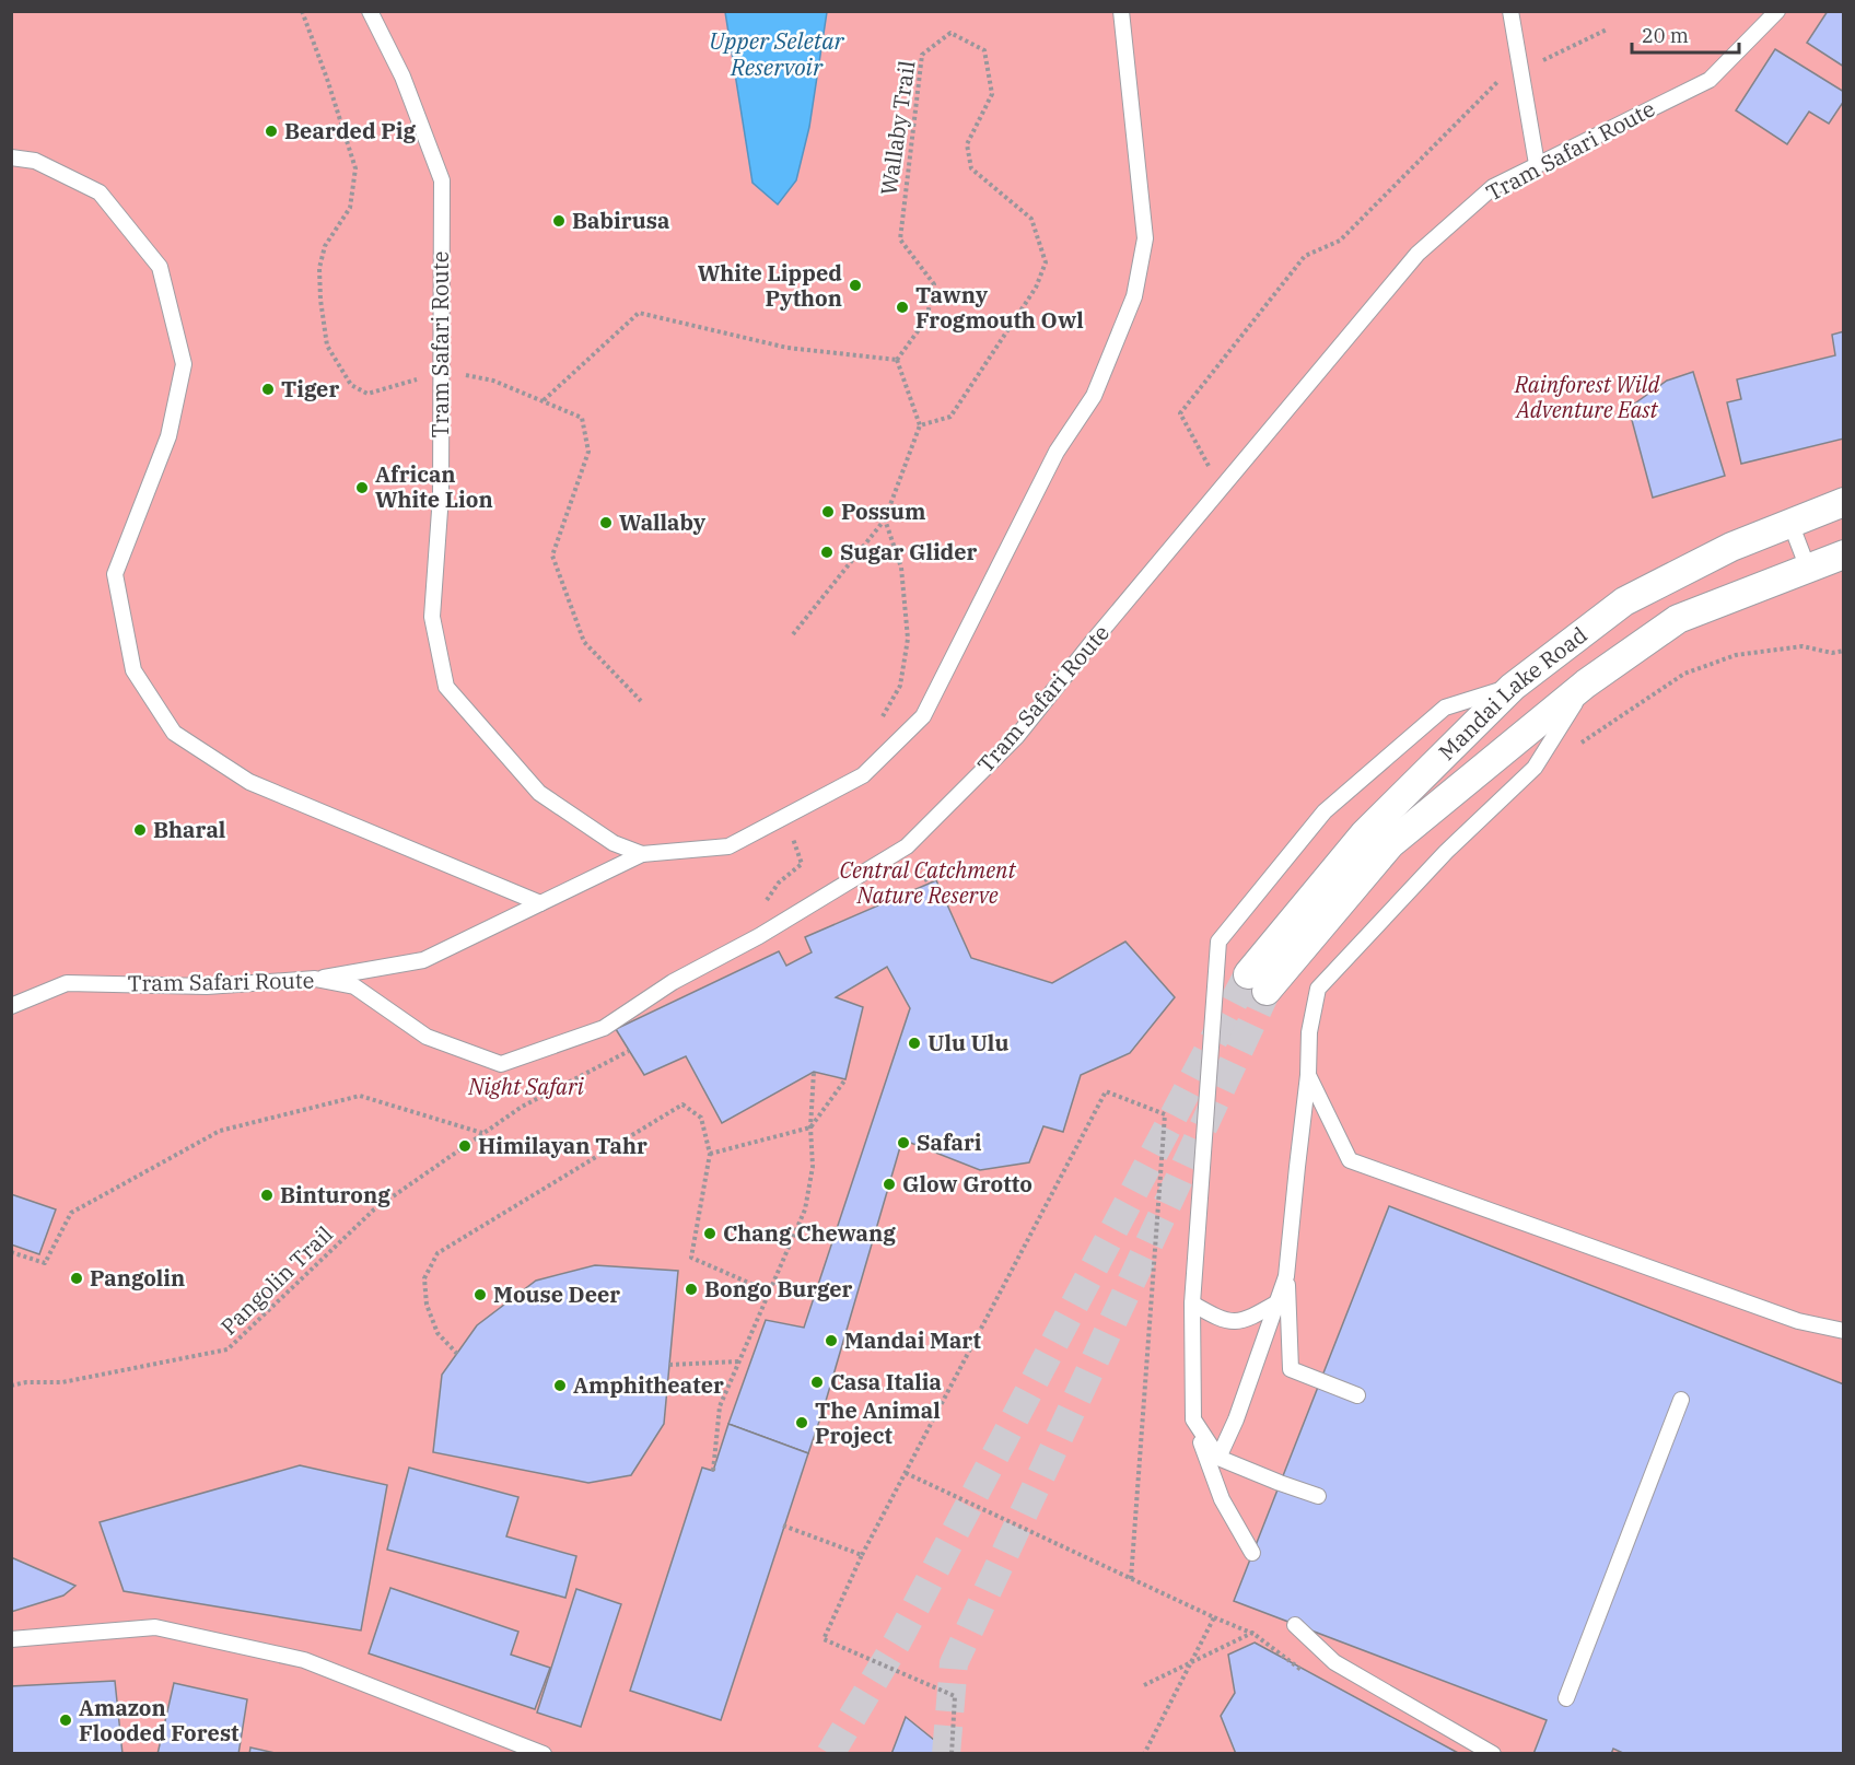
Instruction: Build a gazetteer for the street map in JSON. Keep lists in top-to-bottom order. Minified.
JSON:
{"streets":{"street":["Mandai Lake Road"],"lane":["Tram Safari Route"],"path":["Wallaby Trail","Pangolin Trail"]},"water":["Upper Seletar Reservoir"],"parks":["Rainforest Wild Adventure East","Central Catchment Nature Reserve","Night Safari"],"places":["Bearded Pig","Babirusa","White Lipped Python","Tawny Frogmouth Owl","Tiger","African White Lion","Possum","Wallaby","Sugar Glider","Bharal","Ulu Ulu","Safari","Himilayan Tahr","Glow Grotto","Binturong","Chang Chewang","Pangolin","Bongo Burger","Mouse Deer","Mandai Mart","Casa Italia","Amphitheater","The Animal Project","Amazon Flooded Forest"],"scale_bar":"20 m"}
